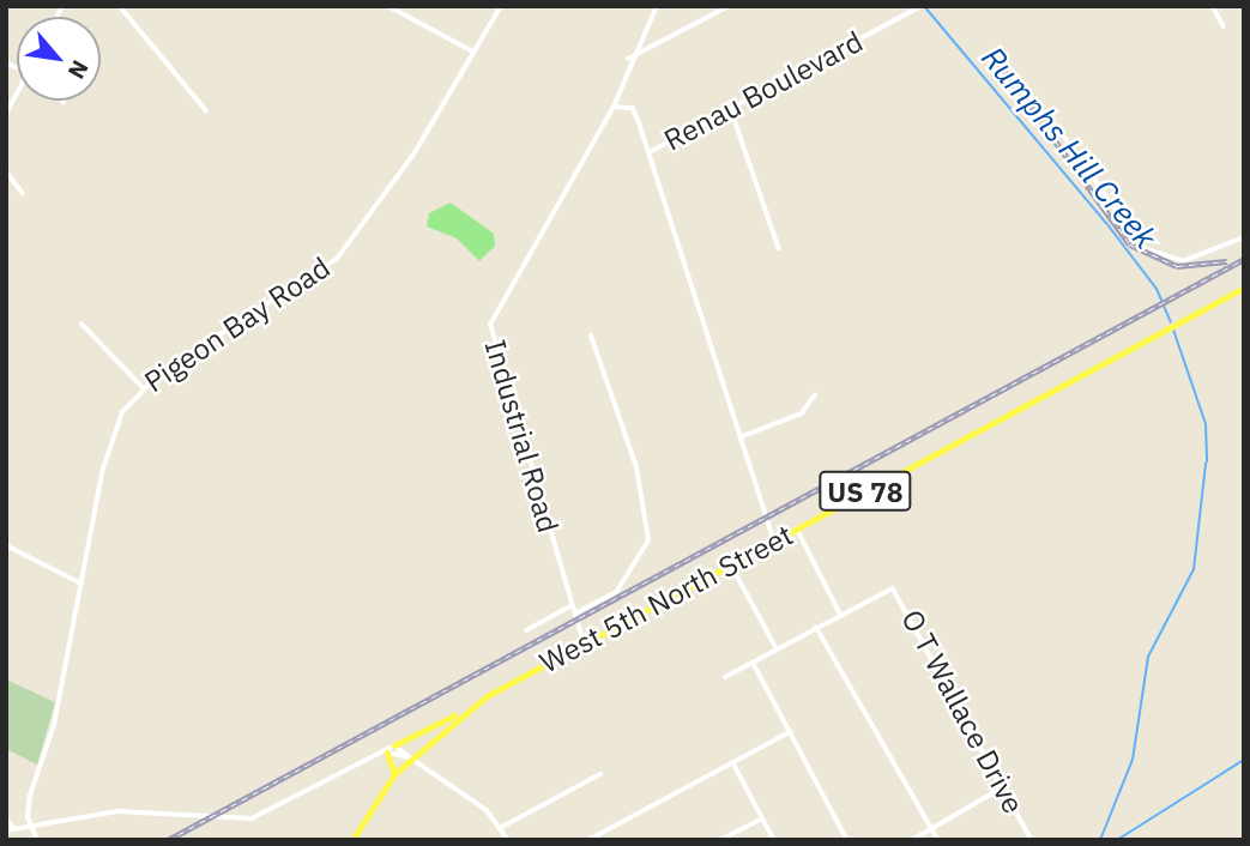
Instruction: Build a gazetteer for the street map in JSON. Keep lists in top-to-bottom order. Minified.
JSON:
{"streets":{"main road":["US 78","West 5th North Street"],"street":["Renau Boulevard","Pigeon Bay Road","Industrial Road","O T Wallace Drive"]},"crossings":[["Industrial Road","West 5th North Street"]],"water":["Rumphs Hill Creek"],"north":"bottom right"}
